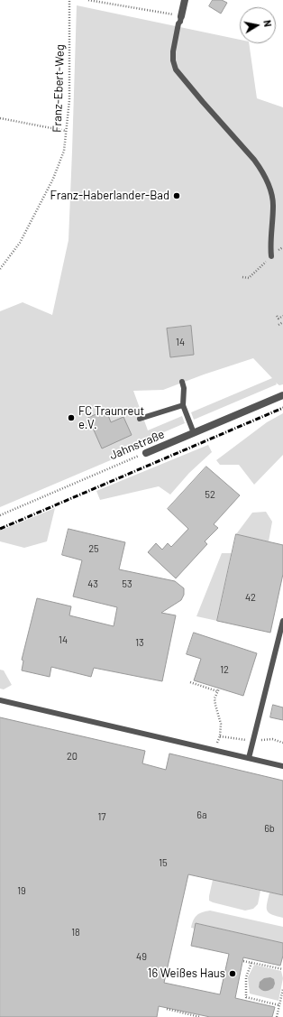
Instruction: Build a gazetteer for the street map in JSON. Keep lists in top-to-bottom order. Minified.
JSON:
{"streets":{"street":["Jahnstraße"],"path":["Franz-Ebert-Weg"]},"places":["Franz-Haberlander-Bad","FC Traunreut e.V.","16 Weißes Haus"],"house_numbers":["14","52","25","43","53","42","14","13","12","20","6a","17","6b","15","19","18","49"],"north":"right"}
